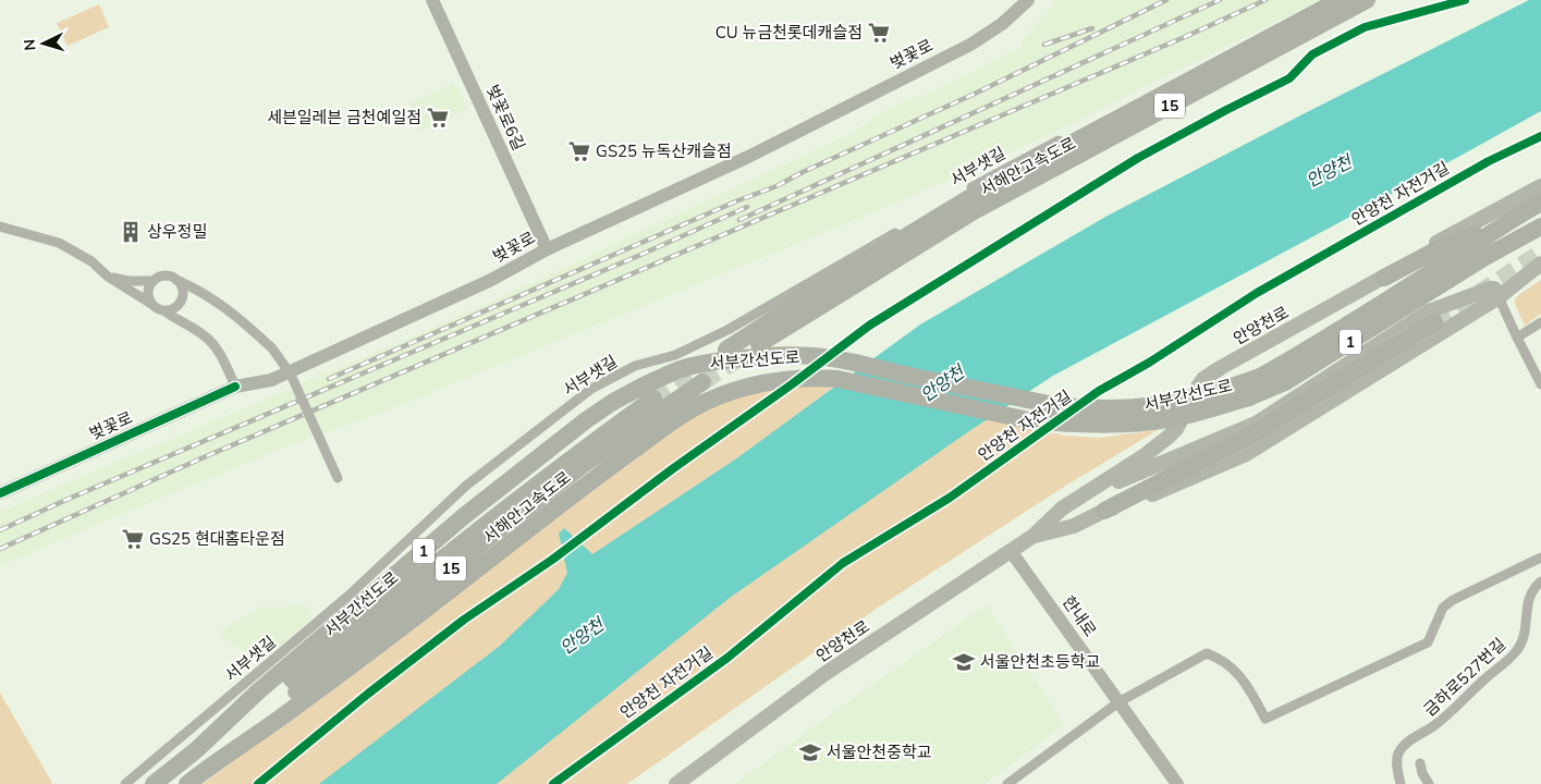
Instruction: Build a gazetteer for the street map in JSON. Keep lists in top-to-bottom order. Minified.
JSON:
{"streets":{"highway":["15","서해안고속도로","1","서부간선도로"],"main road":["안양천로"],"street":["벚꽃로","벚꽃로6길","서부샛길","한내로","금하로527번길"],"cycle path":["안양천 자전거길"]},"crossings":[["벚꽃로","벚꽃로6길"],["서해안고속도로","서부간선도로"],["안양천로","한내로"],["1","서부간선도로"]],"water":["안양천"],"places":{"supermarket":["CU 뉴금천롯데캐슬점","세븐일레븐 금천예일점","GS25 뉴독산캐슬점","GS25 현대홈타운점"],"building":["상우정밀"],"school or university":["서울안천초등학교","서울안천중학교"]},"north":"left"}
